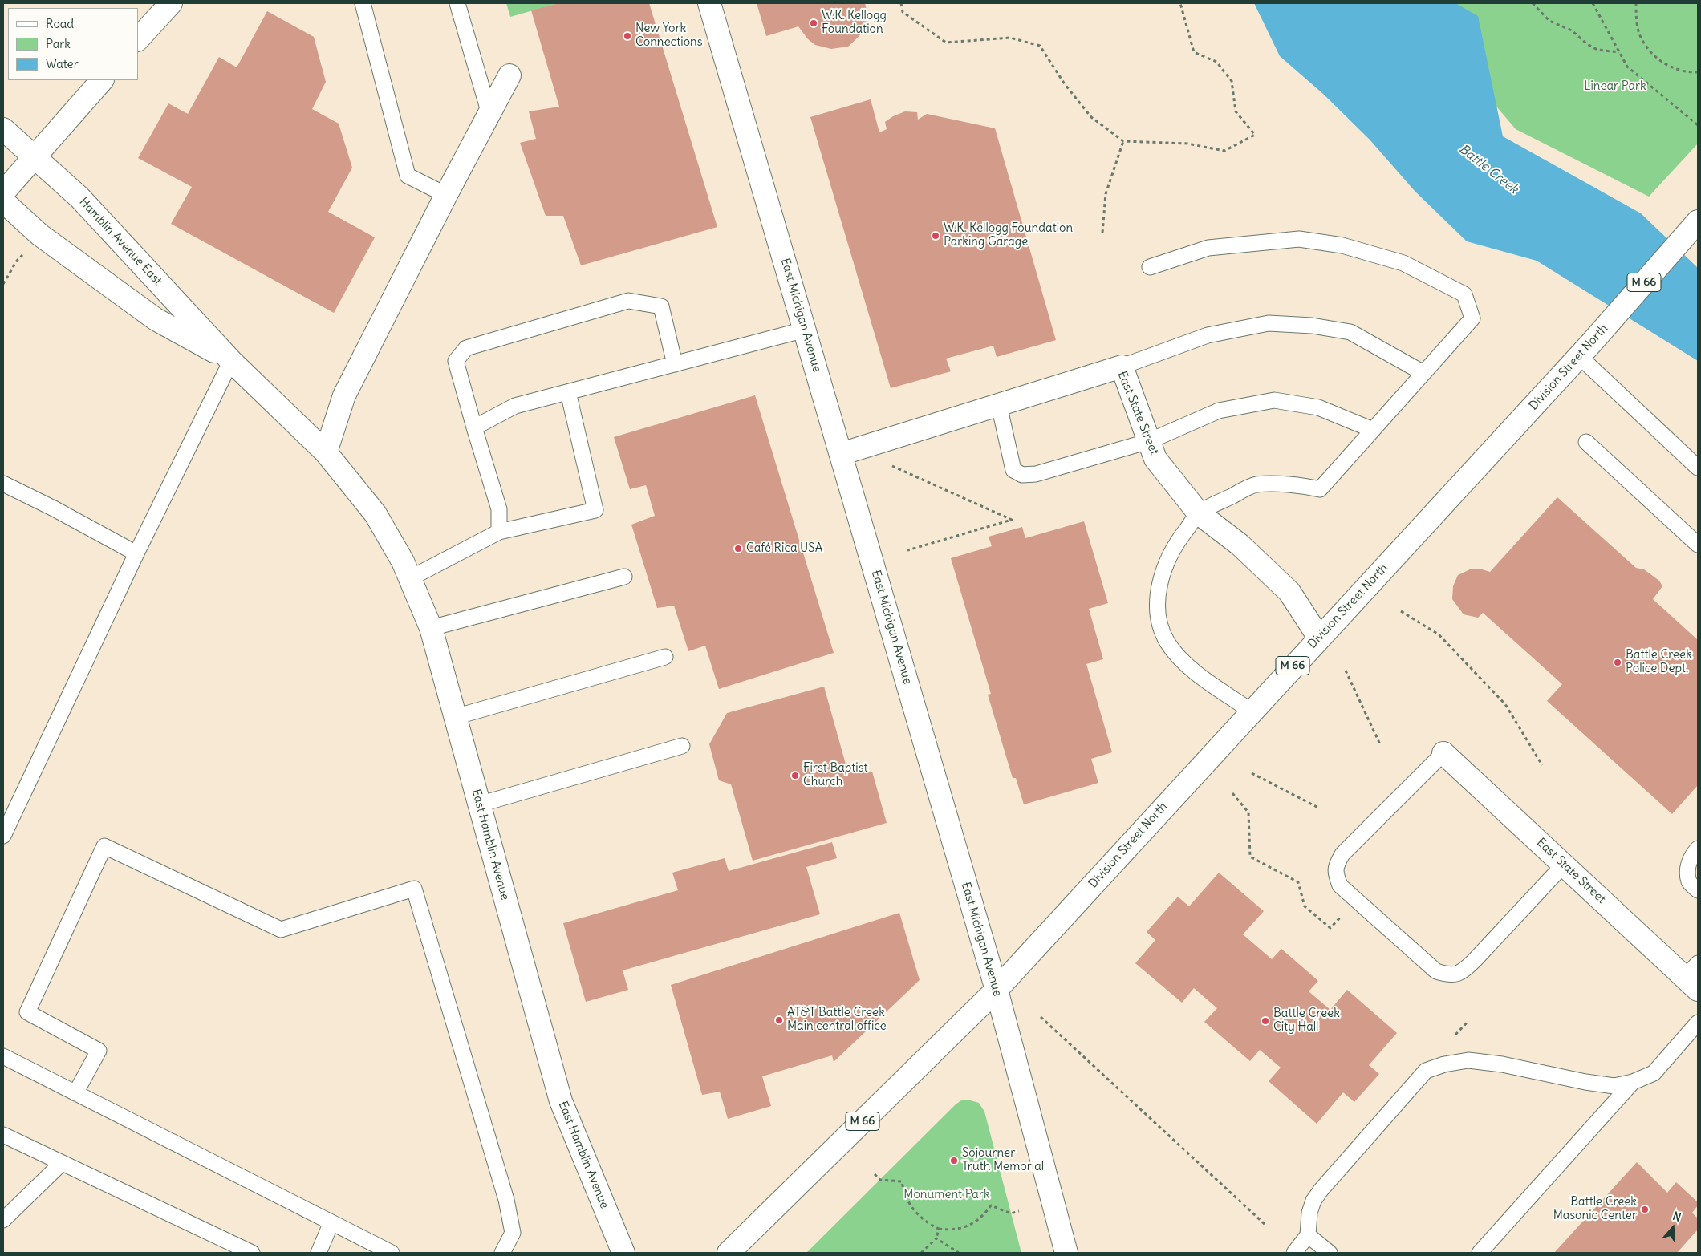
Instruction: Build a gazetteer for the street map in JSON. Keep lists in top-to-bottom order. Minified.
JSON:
{"streets":{"main road":["Hamblin Avenue East","M 66","East Michigan Avenue","Division Street North","East State Street","East Hamblin Avenue"]},"crossings":[["Hamblin Avenue East","East Hamblin Avenue"],["M 66","East Michigan Avenue"],["M 66","Division Street North"],["East Michigan Avenue","Division Street North"],["East Michigan Avenue","East State Street"],["Division Street North","East State Street"]],"water":["Battle Creek"],"parks":["Linear Park","Monument Park"],"places":["W.K. Kellogg Foundation","New York Connections","W.K. Kellogg Foundation Parking Garage","Café Rica USA","Battle Creek Police Dept.","First Baptist Church","AT&T Battle Creek Main central office","Battle Creek City Hall","Sojourner Truth Memorial","Battle Creek Masonic Center"],"legend":["Road","Park","Water"],"north":"top"}
